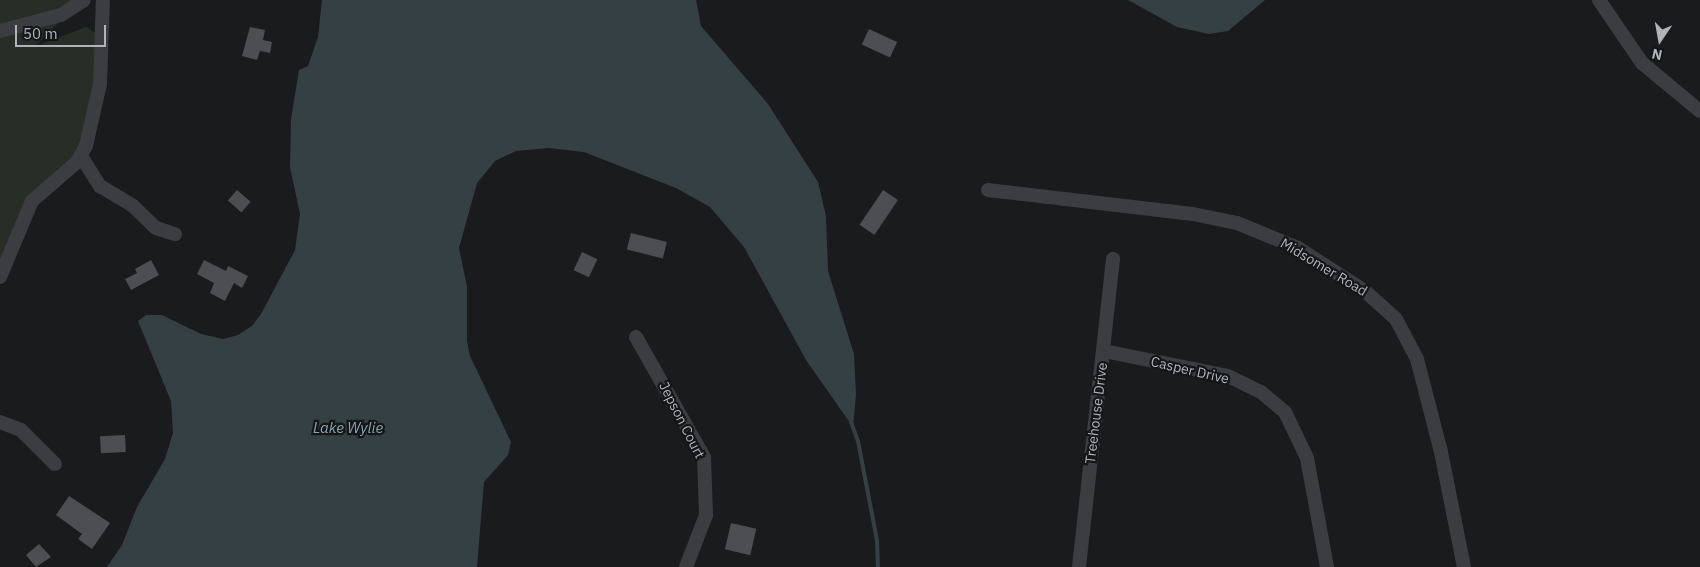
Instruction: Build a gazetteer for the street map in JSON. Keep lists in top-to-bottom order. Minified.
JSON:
{"streets":{"street":["Midsomer Road","Casper Drive","Treehouse Drive","Jepson Court"]},"crossings":[["Casper Drive","Treehouse Drive"]],"water":["Lake Wylie"],"scale_bar":"50 m","north":"bottom"}
